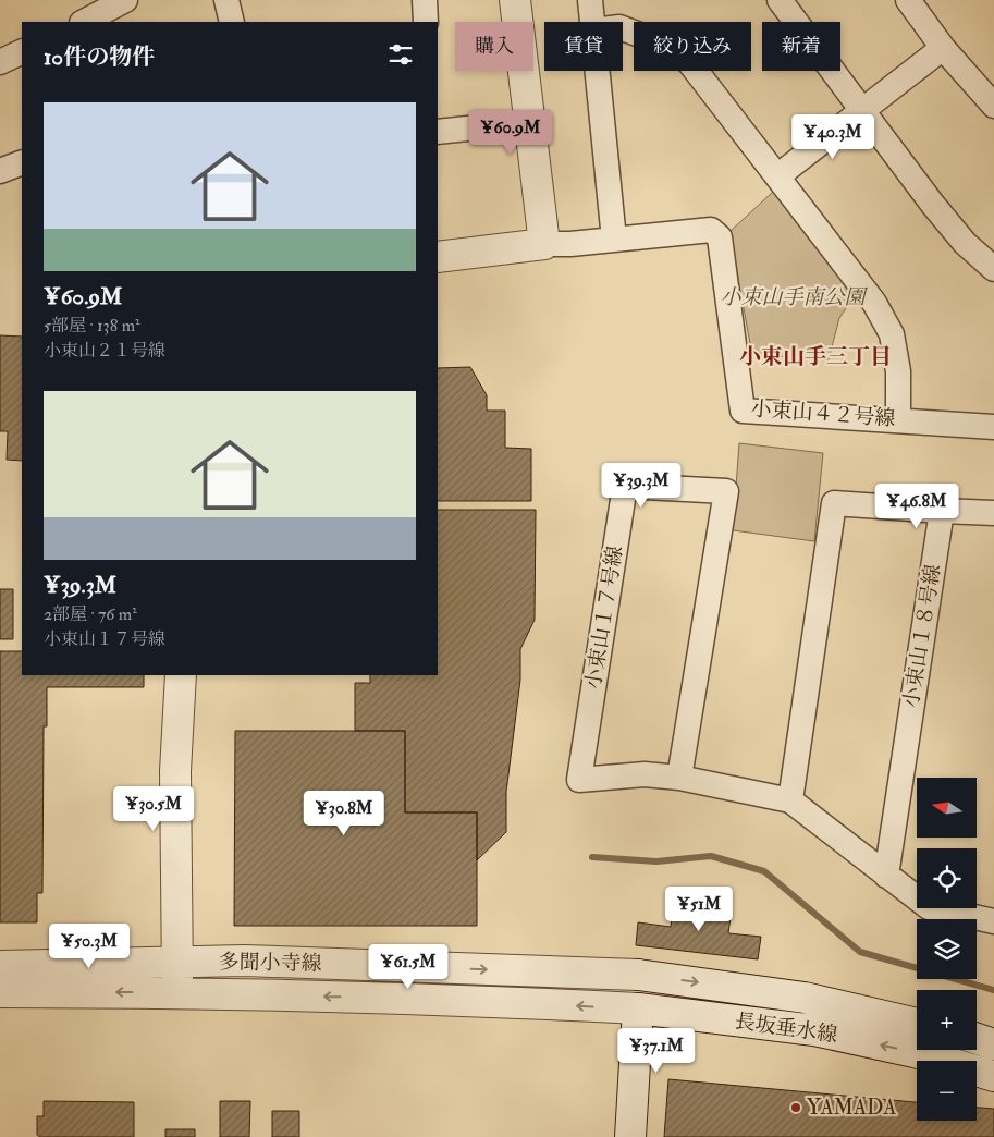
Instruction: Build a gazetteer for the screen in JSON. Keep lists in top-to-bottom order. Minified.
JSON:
{"streets":{"street":["小束山４２号線","小束山１７号線","小束山１８号線","多聞小寺線","長坂垂水線"]},"crossings":[["小束山１７号線","小束山１８号線"],["多聞小寺線","長坂垂水線"]],"districts":["小束山手三丁目"],"parks":["小束山手南公園"],"places":["YAMADA"],"north":"left","page":{"chip":["購入","賃貸","絞り込み","新着"],"heading":"10件の物件","list":[{"name":"¥60.9M","note":"5部屋 · 138 m² · 小束山２１号線"},{"name":"¥39.3M","note":"2部屋 · 76 m² · 小束山１７号線"}],"price":["¥60.9M","¥40.3M","¥39.3M","¥46.8M","¥30.5M","¥30.8M","¥51M","¥50.3M","¥61.5M","¥37.1M"],"map_buttons":["+","−"]}}
